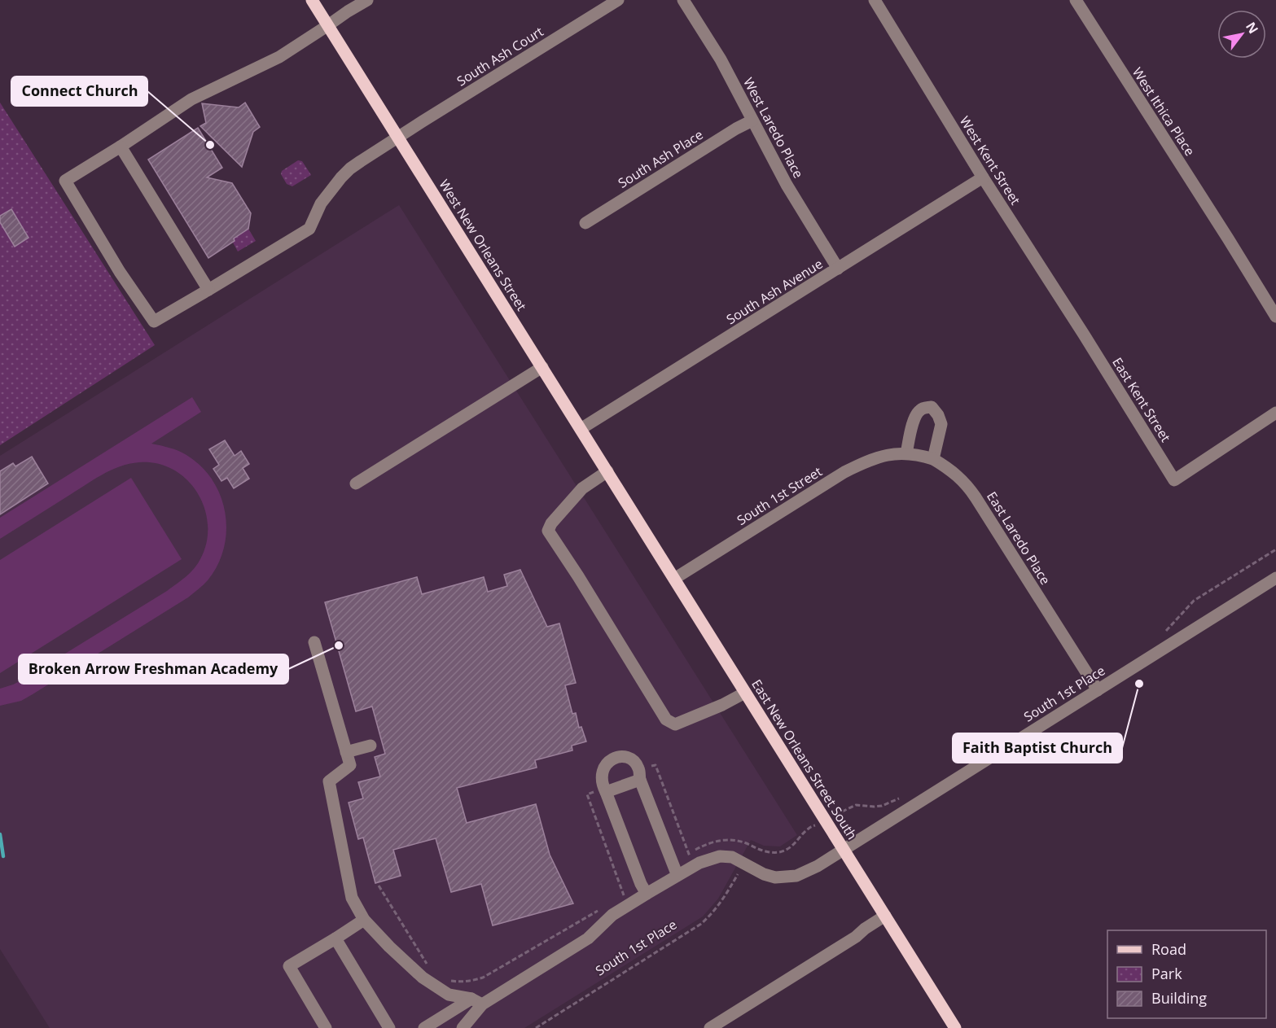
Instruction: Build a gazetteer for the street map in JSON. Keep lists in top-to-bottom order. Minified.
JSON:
{"streets":{"main road":["West New Orleans Street","East New Orleans Street South"],"street":["South Ash Court","West Ithica Place","West Laredo Place","South Ash Place","West Kent Street","South Ash Avenue","East Kent Street","South 1st Street","East Laredo Place","South 1st Place"]},"crossings":[["South Ash Court","West New Orleans Street"],["West Laredo Place","South Ash Place"],["West Laredo Place","South Ash Avenue"],["West Kent Street","South Ash Avenue"],["West Kent Street","East Kent Street"],["West New Orleans Street","South Ash Avenue"],["West New Orleans Street","East New Orleans Street South"],["South 1st Street","East Laredo Place"],["South 1st Street","East New Orleans Street South"],["East Laredo Place","South 1st Place"],["South 1st Place","East New Orleans Street South"]],"places":["Connect Church","Broken Arrow Freshman Academy","Faith Baptist Church"],"legend":["Road","Park","Building"],"north":"top right"}
